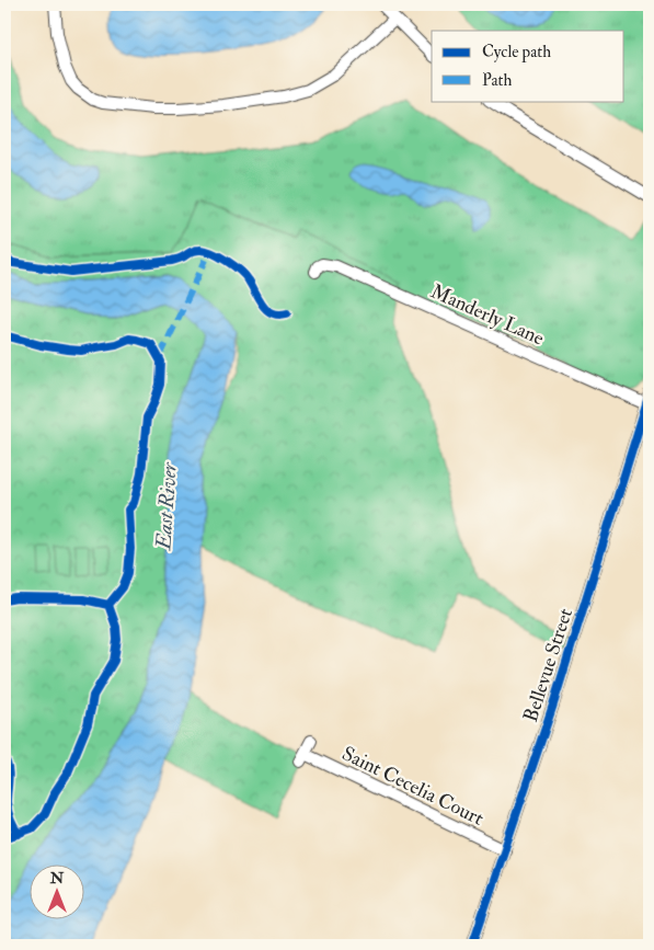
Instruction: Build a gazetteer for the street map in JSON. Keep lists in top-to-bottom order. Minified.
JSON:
{"streets":{"street":["Manderly Lane","Bellevue Street","Saint Cecelia Court"]},"crossings":[["Manderly Lane","Bellevue Street"],["Bellevue Street","Saint Cecelia Court"]],"water":["East River"],"legend":["Cycle path","Path"],"north":"top"}
